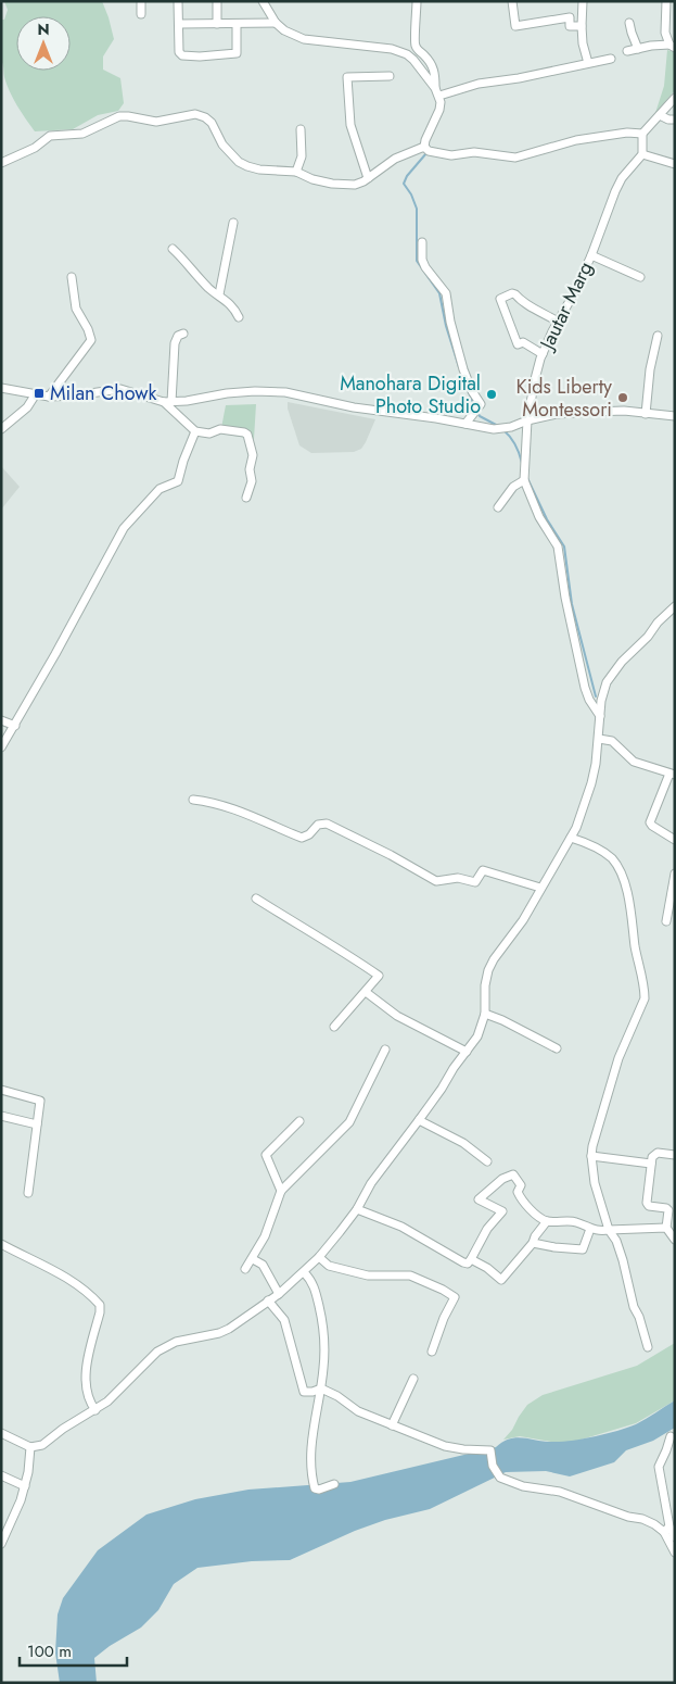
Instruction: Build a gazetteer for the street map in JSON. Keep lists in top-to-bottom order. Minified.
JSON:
{"streets":{"street":["Jautar Marg"]},"places":{"transit":["Milan Chowk"],"other":["Manohara Digital Photo Studio","Kids Liberty Montessori"]},"scale_bar":"100 m","north":"top"}
